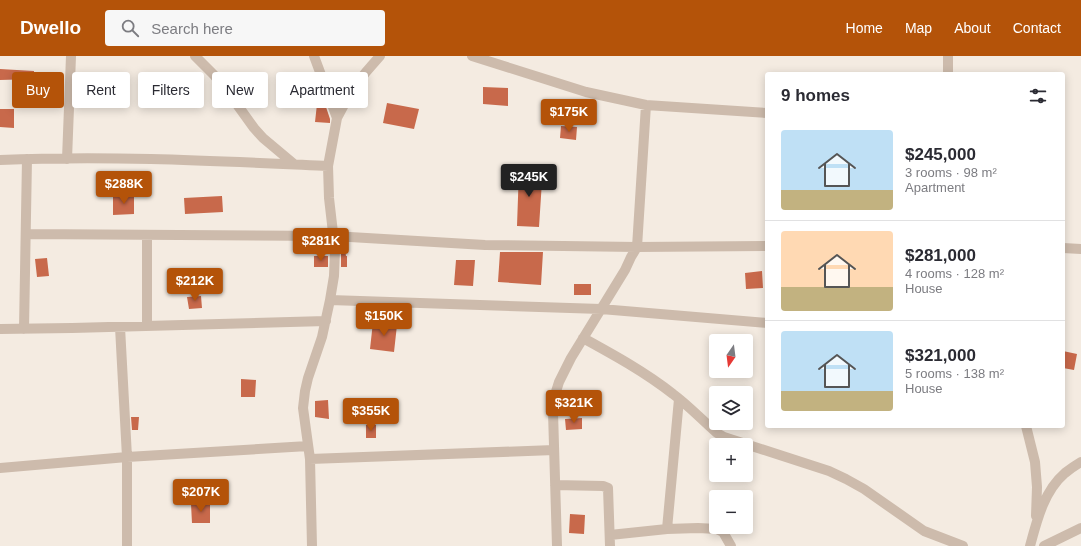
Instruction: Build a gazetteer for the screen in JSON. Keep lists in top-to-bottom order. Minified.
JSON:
{"north":"bottom","page":{"header":"Dwello","search":"Search here","nav":["Home","Map","About","Contact"],"chip":["Buy","Rent","Filters","New","Apartment"],"heading":"9 homes","price":["$175K","$245K","$288K","$281K","$212K","$150K","$321K","$355K","$207K"],"list":[{"name":"$245,000","note":"3 rooms · 98 m² · Apartment"},{"name":"$281,000","note":"4 rooms · 128 m² · House"},{"name":"$321,000","note":"5 rooms · 138 m² · House"}],"map_buttons":["+","−"]}}
